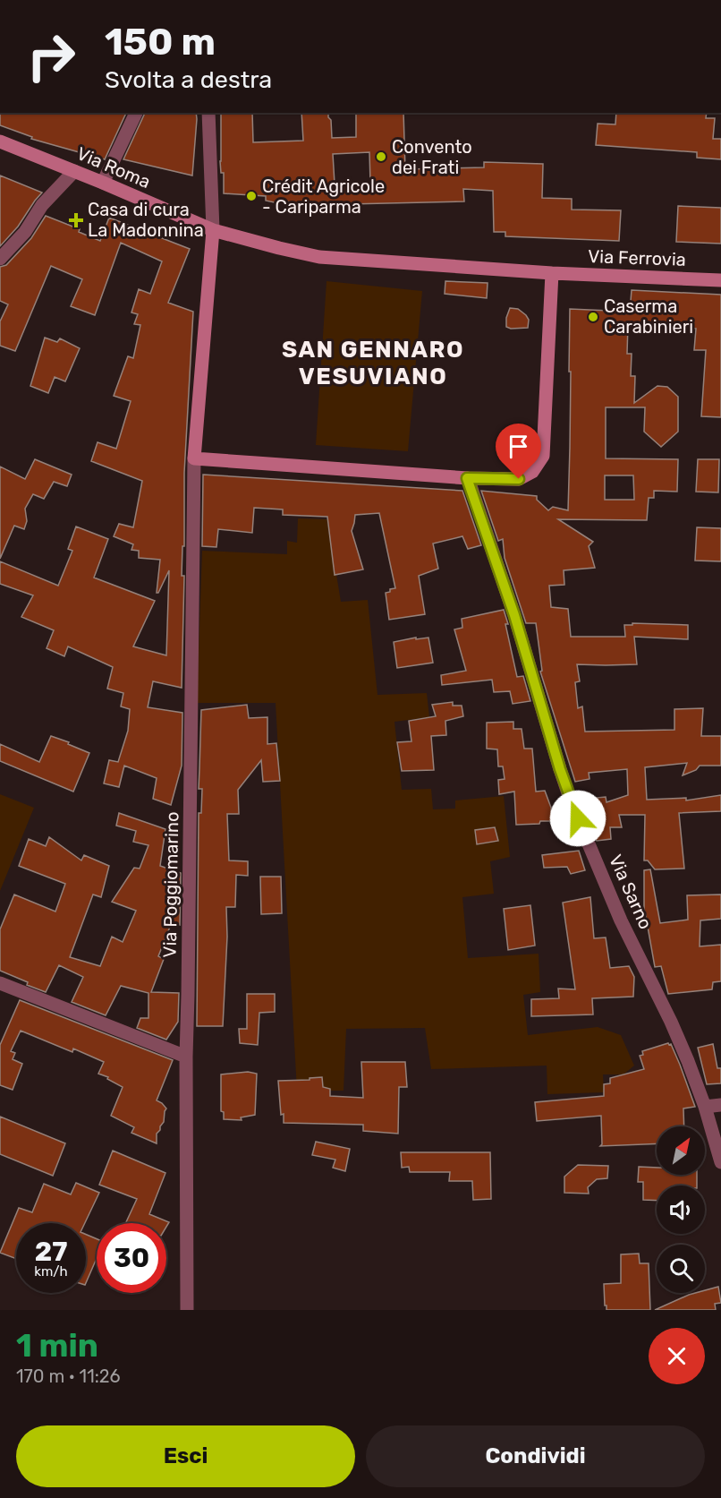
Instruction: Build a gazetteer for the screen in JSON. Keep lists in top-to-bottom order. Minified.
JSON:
{"streets":{"main road":["Via Roma","Via Ferrovia"],"street":["Via Poggiomarino","Via Sarno"]},"crossings":[["Via Roma","Via Ferrovia"]],"districts":["SAN GENNARO VESUVIANO"],"places":{"other":["Convento dei Frati","Crédit Agricole - Cariparma","Caserma Carabinieri"],"health":["Casa di cura La Madonnina"]},"north":"top right","page":{"turn":["150 m","Svolta a destra"],"speed":"27 km/h","limit":"30","heading":["1 min","170 m · 11:26"],"buttons":["Esci","Condividi"]}}
